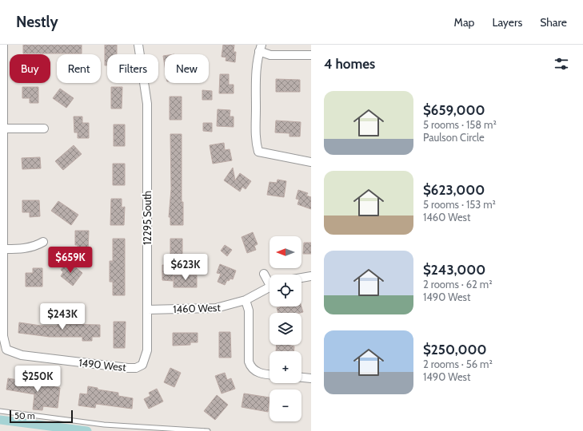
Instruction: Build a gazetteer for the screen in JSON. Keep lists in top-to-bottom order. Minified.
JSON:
{"streets":{"street":["12295 South","1460 West","1490 West"]},"crossings":[["12295 South","1460 West"],["12295 South","1490 West"]],"scale_bar":"50 m","north":"left","page":{"header":"Nestly","nav":["Map","Layers","Share"],"heading":"4 homes","chip":["Buy","Rent","Filters","New"],"list":[{"name":"$659,000","note":"5 rooms · 158 m² · Paulson Circle"},{"name":"$623,000","note":"5 rooms · 153 m² · 1460 West"},{"name":"$243,000","note":"2 rooms · 62 m² · 1490 West"},{"name":"$250,000","note":"2 rooms · 56 m² · 1490 West"}],"map_buttons":["+","−"],"price":["$659K","$623K","$243K","$250K"],"scale":"50 m"}}
